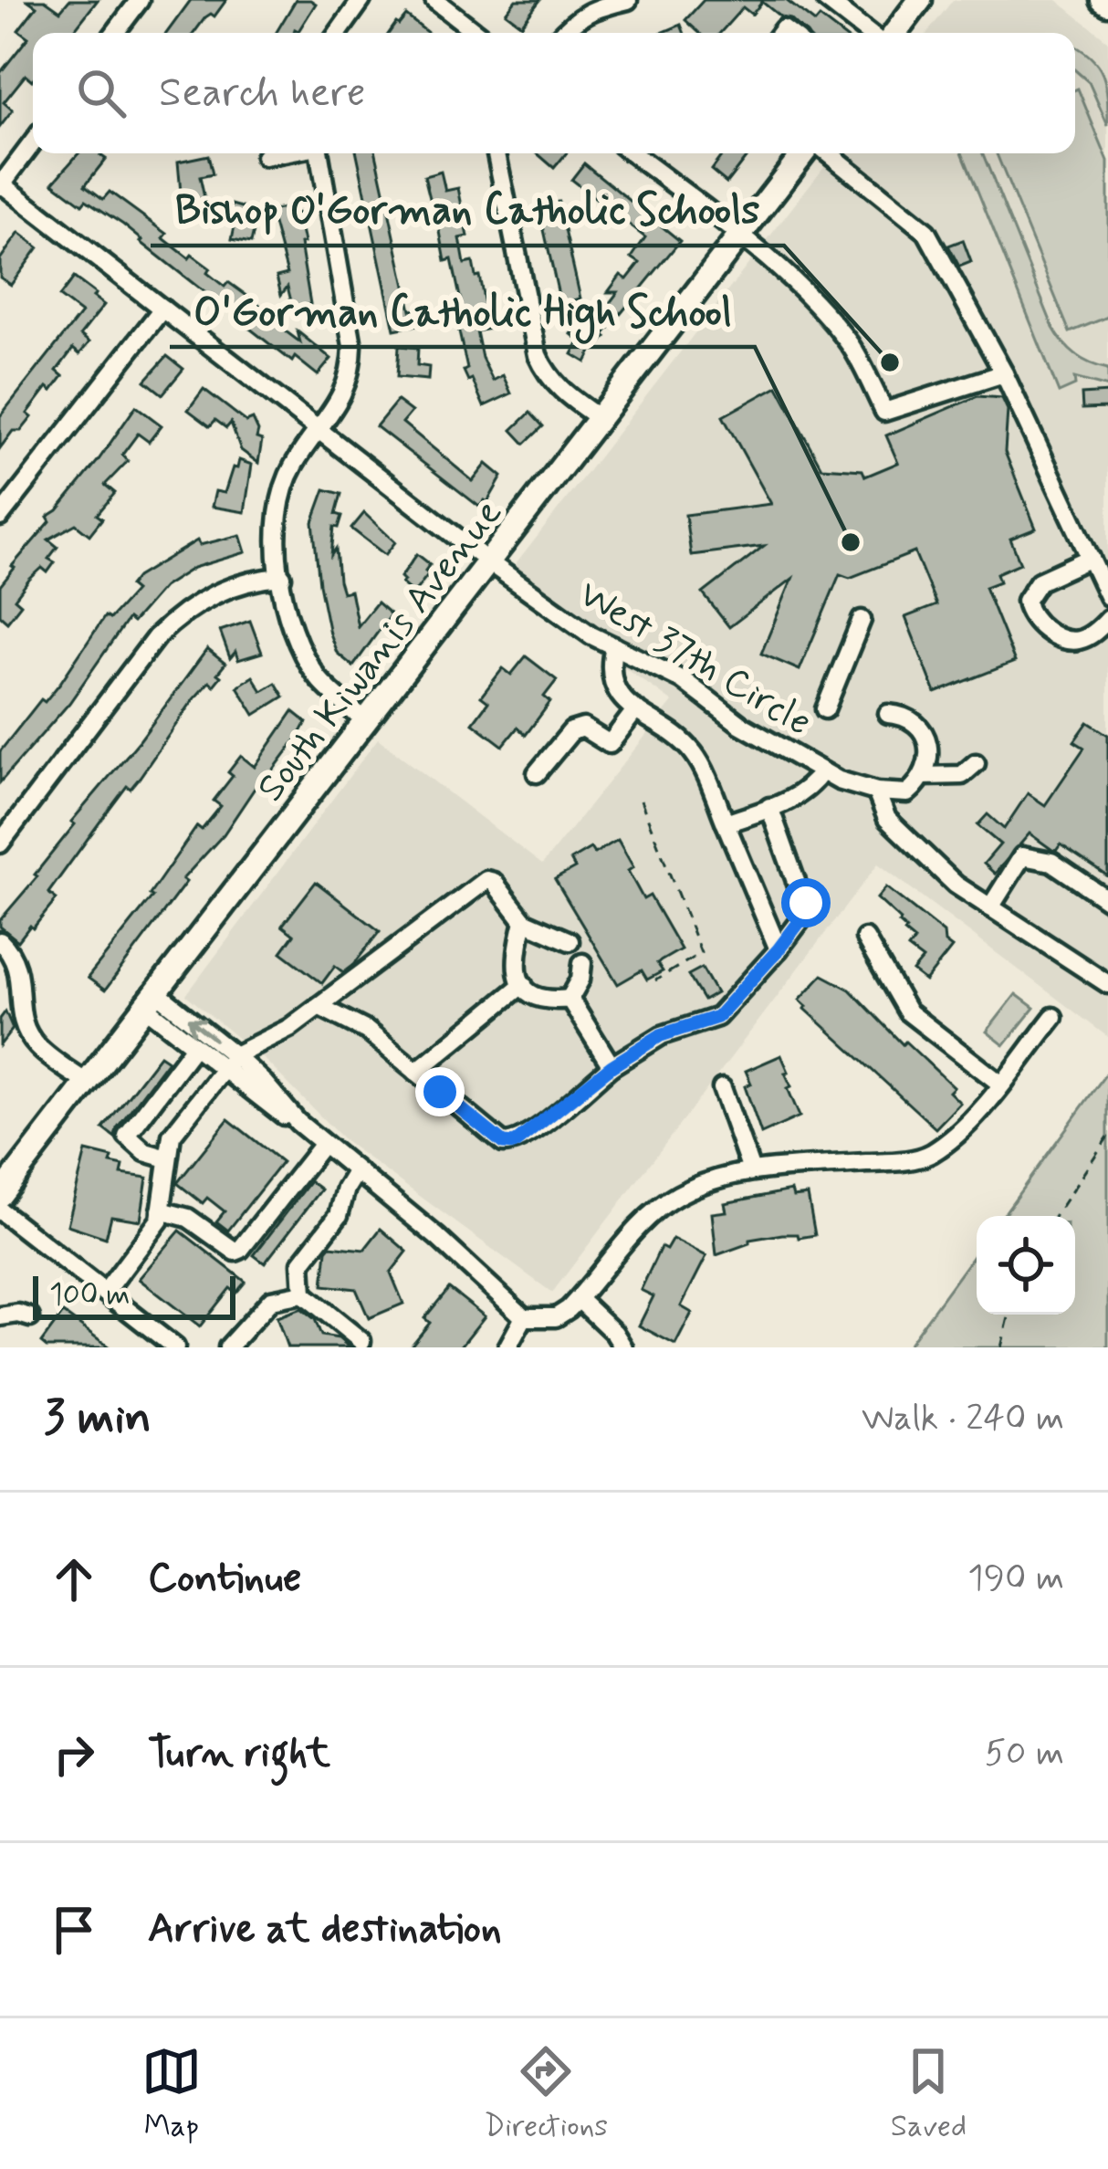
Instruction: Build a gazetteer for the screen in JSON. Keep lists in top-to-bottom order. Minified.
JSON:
{"streets":{"main road":["South Kiwanis Avenue"],"street":["West 37th Circle"]},"crossings":[["South Kiwanis Avenue","West 37th Circle"]],"places":["Bishop O'Gorman Catholic Schools","O'Gorman Catholic High School"],"scale_bar":"100 m","page":{"search":"Search here","scale":"100 m","heading":["3 min","Walk · 240 m"],"list":[["Continue","190 m"],["Turn right","50 m"],"Arrive at destination"],"nav":["Map","Directions","Saved"]}}
